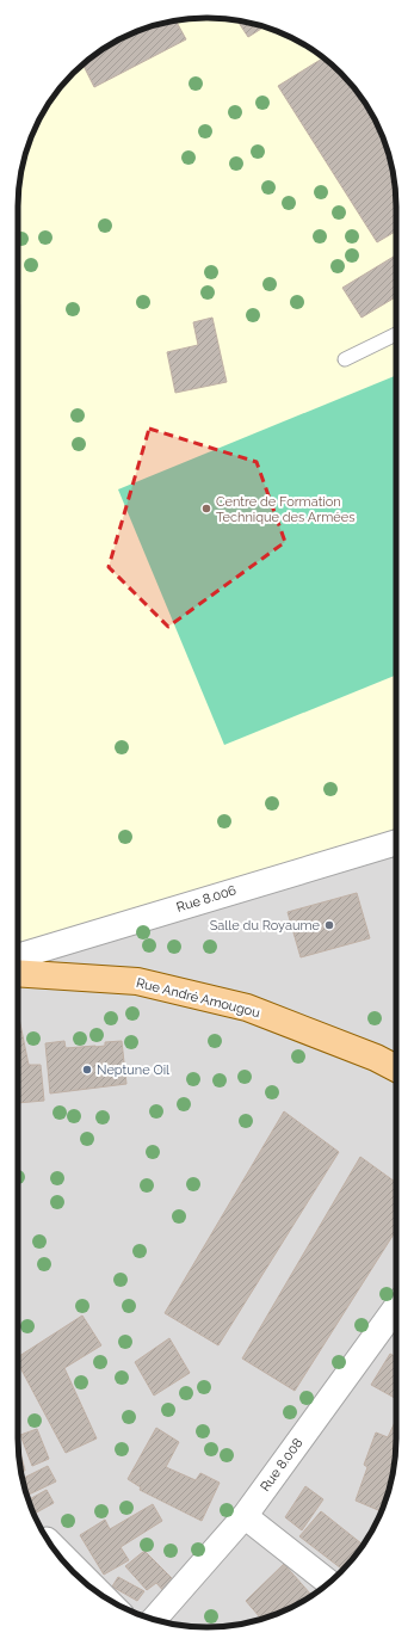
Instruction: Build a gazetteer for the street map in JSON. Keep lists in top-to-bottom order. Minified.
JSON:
{"streets":{"main road":["Rue André Amougou"],"street":["Rue 8.006","Rue 8.008"]},"places":["Centre de Formation Technique des Armées","Salle du Royaume","Neptune Oil"]}
